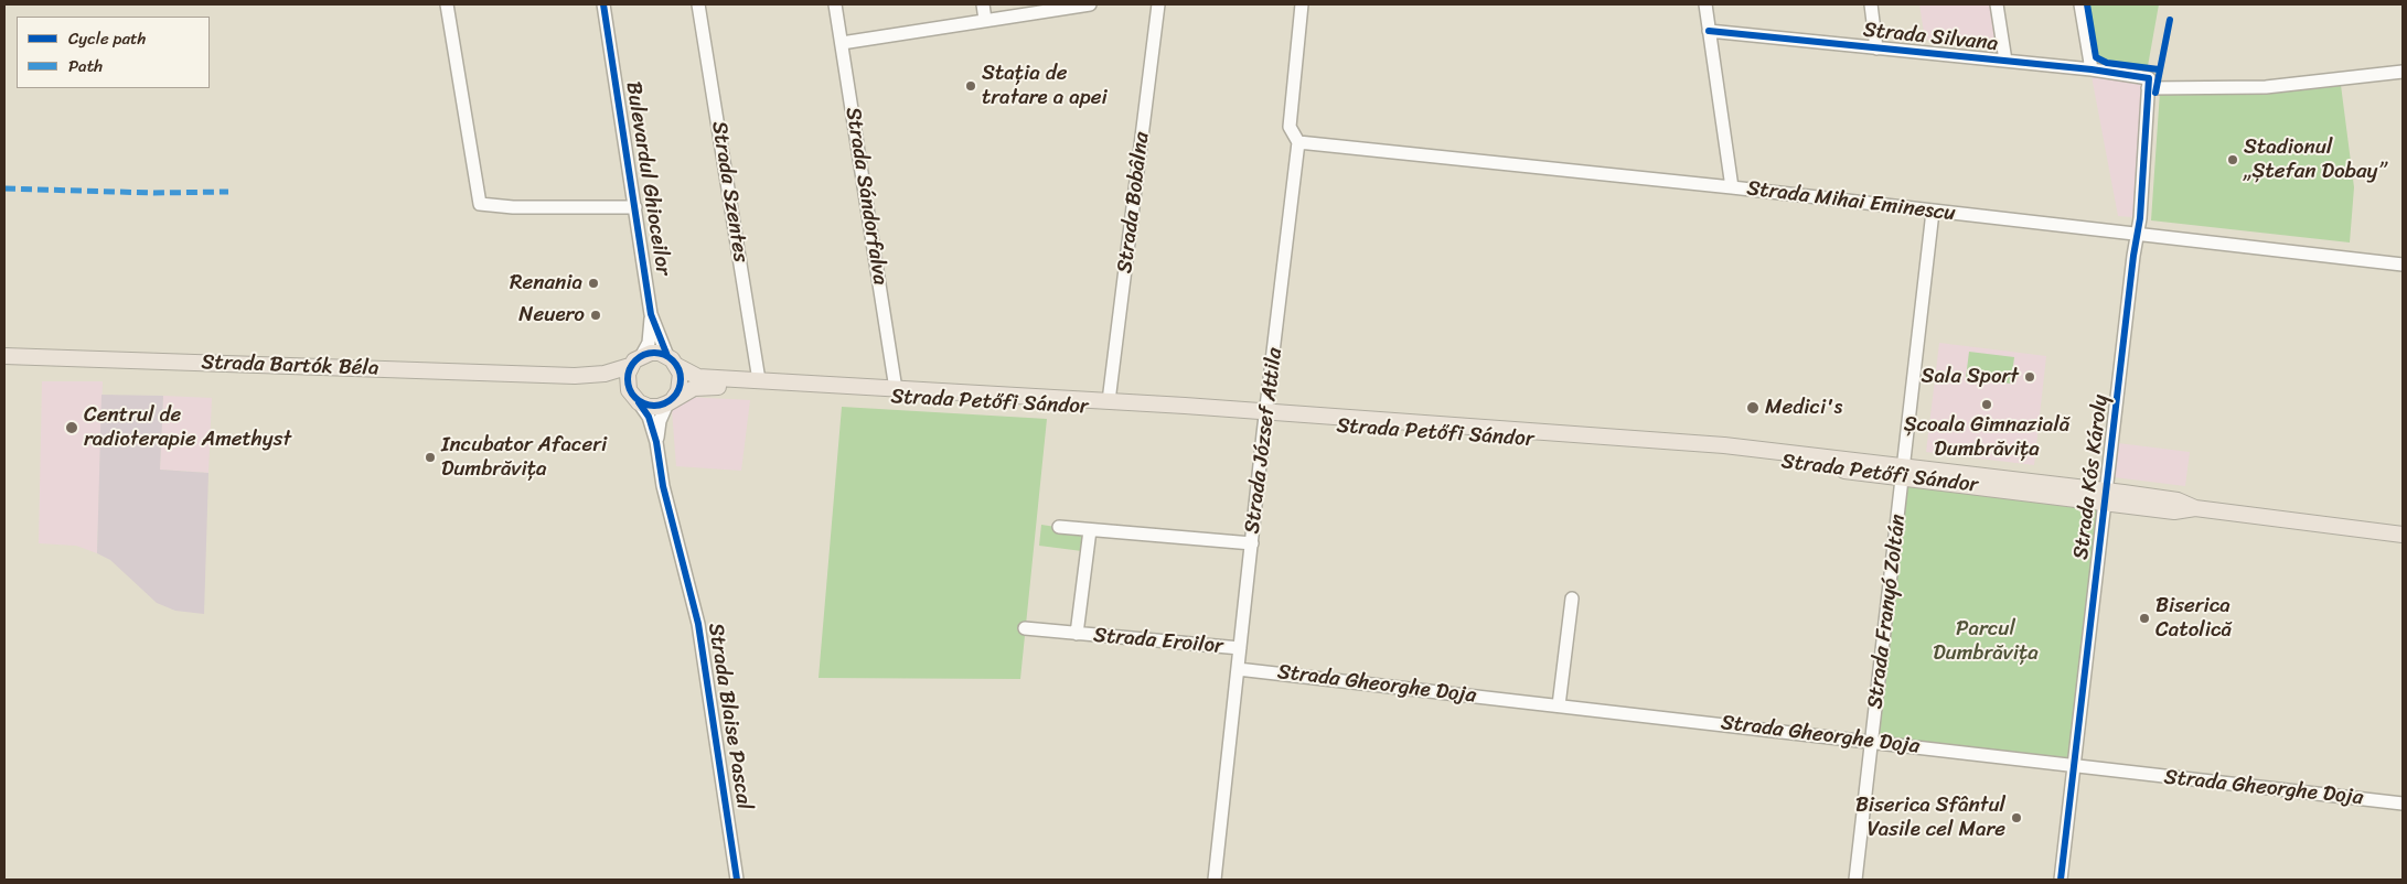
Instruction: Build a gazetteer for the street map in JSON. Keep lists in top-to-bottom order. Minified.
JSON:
{"streets":{"main road":["Strada Bartók Béla","Strada Petőfi Sándor"],"street":["Strada Silvana","Bulevardul Ghioceilor","Strada Szentes","Strada Sándorfalva","Strada Mihai Eminescu","Strada Bobâlna","Strada József Attila","Strada Kós Károly","Strada Franyó Zoltán","Strada Eroilor","Strada Gheorghe Doja","Strada Blaise Pascal"]},"crossings":[["Strada Silvana","Strada Kós Károly"],["Bulevardul Ghioceilor","Strada Bartók Béla"],["Bulevardul Ghioceilor","Strada Petőfi Sándor"],["Bulevardul Ghioceilor","Strada Blaise Pascal"],["Strada Szentes","Strada Petőfi Sándor"],["Strada Sándorfalva","Strada Petőfi Sándor"],["Strada Mihai Eminescu","Strada József Attila"],["Strada Mihai Eminescu","Strada Kós Károly"],["Strada Mihai Eminescu","Strada Franyó Zoltán"],["Strada Bobâlna","Strada Petőfi Sándor"],["Strada Bartók Béla","Strada Petőfi Sándor"],["Strada Bartók Béla","Strada Blaise Pascal"],["Strada Petőfi Sándor","Strada József Attila"],["Strada Petőfi Sándor","Strada Kós Károly"],["Strada Petőfi Sándor","Strada Franyó Zoltán"],["Strada Petőfi Sándor","Strada Blaise Pascal"],["Strada József Attila","Strada Eroilor"],["Strada József Attila","Strada Gheorghe Doja"],["Strada Kós Károly","Strada Gheorghe Doja"],["Strada Franyó Zoltán","Strada Gheorghe Doja"]],"parks":["Parcul Dumbrăvița"],"places":["Stația de tratare a apei","Stadionul „Ștefan Dobay”","Renania","Neuero","Sala Sport","Școala Gimnazială Dumbrăvița","Medici's","Centrul de radioterapie Amethyst","Incubator Afaceri Dumbrăvița","Biserica Catolică","Biserica Sfântul Vasile cel Mare"],"legend":["Cycle path","Path"]}
